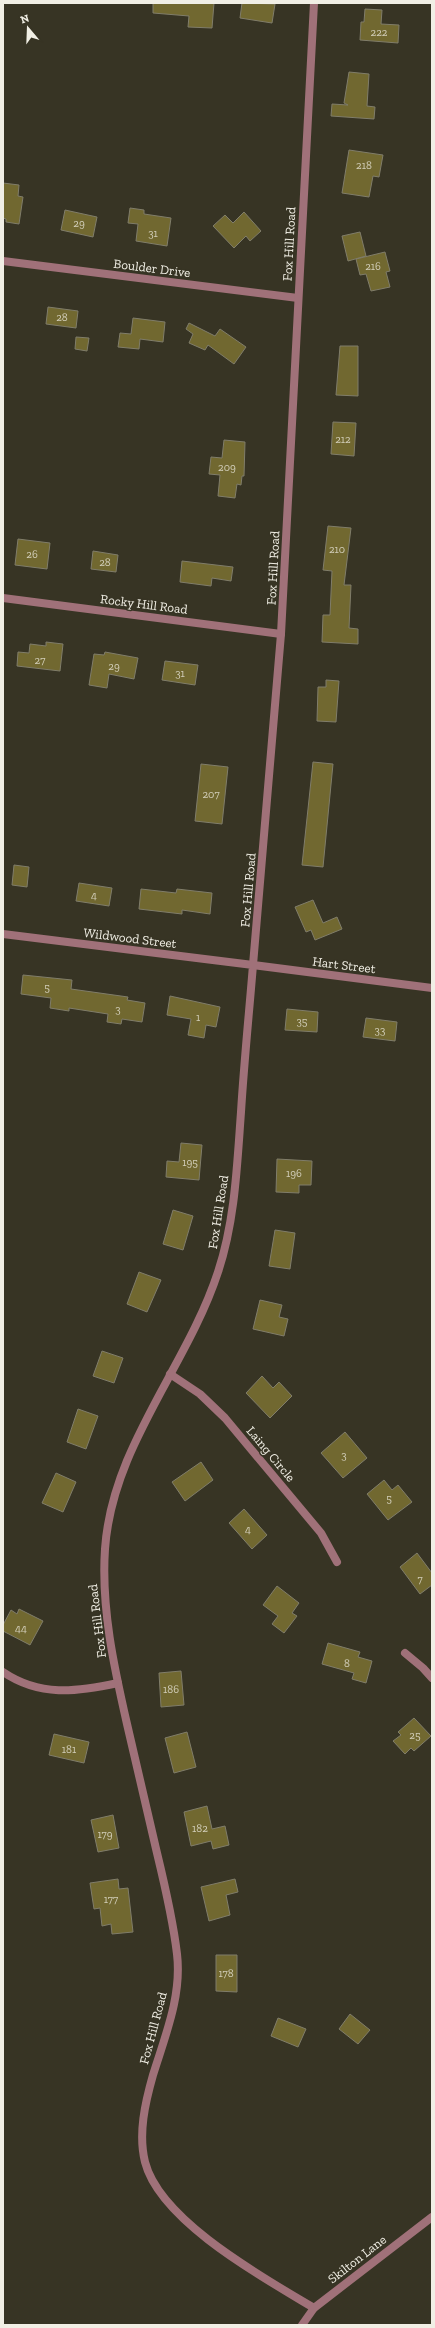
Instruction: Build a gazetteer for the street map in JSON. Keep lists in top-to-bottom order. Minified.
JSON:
{"streets":{"street":["Fox Hill Road","Boulder Drive","Rocky Hill Road","Wildwood Street","Hart Street","Laing Circle","Skilton Lane"]},"crossings":[["Fox Hill Road","Boulder Drive"],["Fox Hill Road","Rocky Hill Road"],["Fox Hill Road","Wildwood Street"],["Fox Hill Road","Hart Street"],["Fox Hill Road","Laing Circle"],["Fox Hill Road","Skilton Lane"],["Wildwood Street","Hart Street"]],"house_numbers":["222","218","29","31","216","28","212","209","210","26","28","27","29","31","207","4","5","3","1","35","33","195","196","3","5","4","7","44","8","186","25","181","182","179","177","178"],"north":"top"}
